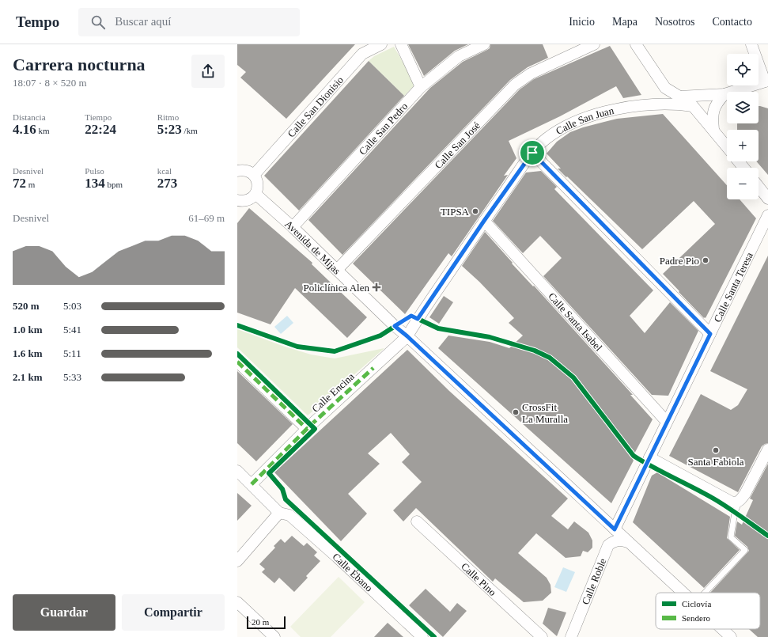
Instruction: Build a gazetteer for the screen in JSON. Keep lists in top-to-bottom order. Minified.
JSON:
{"streets":{"street":["Calle San Dionisio","Calle San Juan","Calle San Pedro","Calle San José","Avenida de Mijas","Calle Santa Teresa","Calle Santa Isabel","Calle Encina","Calle Ébano","Calle Pino","Calle Roble"]},"crossings":[["Calle San Juan","Avenida de Mijas"],["Calle San Juan","Calle Santa Isabel"],["Calle San Juan","Calle Encina"],["Calle San Pedro","Avenida de Mijas"],["Calle San José","Avenida de Mijas"],["Avenida de Mijas","Calle Santa Teresa"],["Avenida de Mijas","Calle Encina"],["Avenida de Mijas","Calle Roble"],["Calle Santa Teresa","Calle Santa Isabel"]],"places":{"other":["TIPSA","Padre Pio","CrossFit La Muralla","Santa Fabiola"],"health":["Policlínica Alen"]},"legend":["Ciclovía","Sendero"],"scale_bar":"20 m","page":{"header":"Tempo","search":"Buscar aquí","nav":["Inicio","Mapa","Nosotros","Contacto"],"heading":["Carrera nocturna","18:07 · 8 × 520 m"],"map_buttons":["+","−"],"stats":[["Distancia","4.16 km"],["Tiempo","22:24"],["Ritmo","5:23 /km"],["Desnivel","72 m"],["Pulso","134 bpm"],["kcal","273"]],"chart":["Desnivel","61–69 m"],"list":[{"name":"520 m","note":"5:03"},{"name":"1.0 km","note":"5:41"},{"name":"1.6 km","note":"5:11"},{"name":"2.1 km","note":"5:33"}],"buttons":["Guardar","Compartir"],"scale":"20 m"}}
